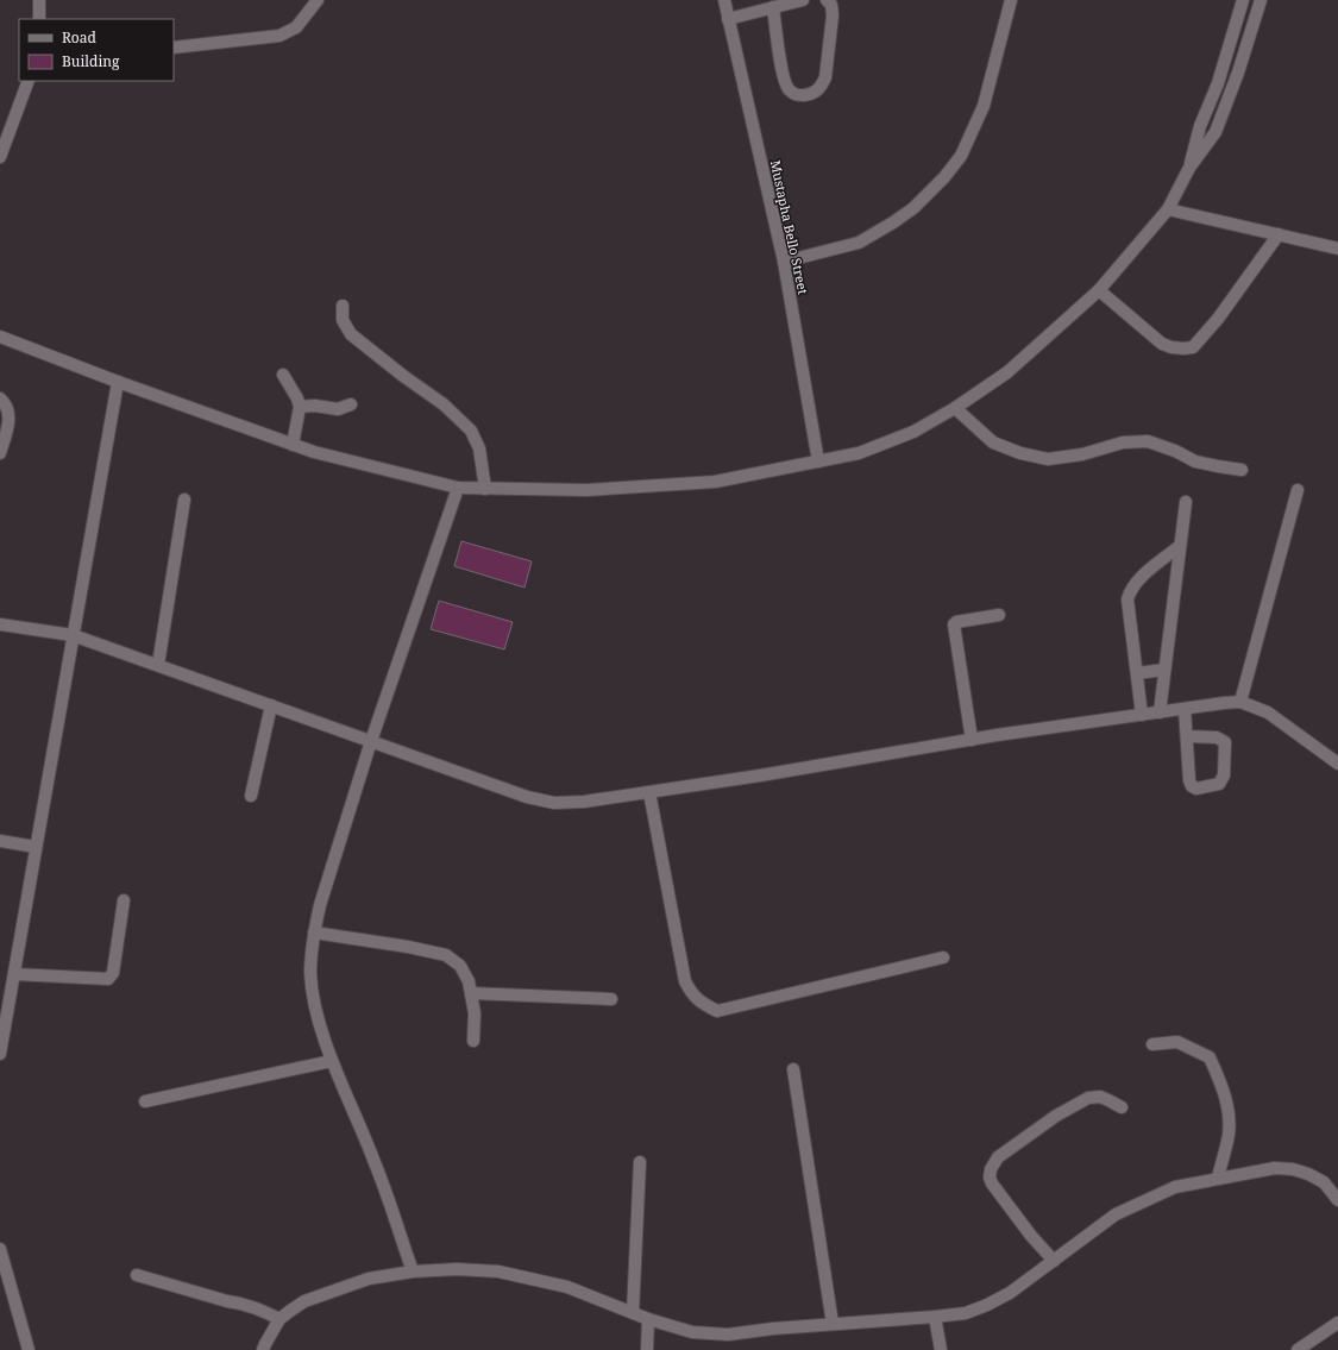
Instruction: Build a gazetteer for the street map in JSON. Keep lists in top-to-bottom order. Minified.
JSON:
{"streets":{"street":["Mustapha Bello Street"]},"legend":["Road","Building"]}
